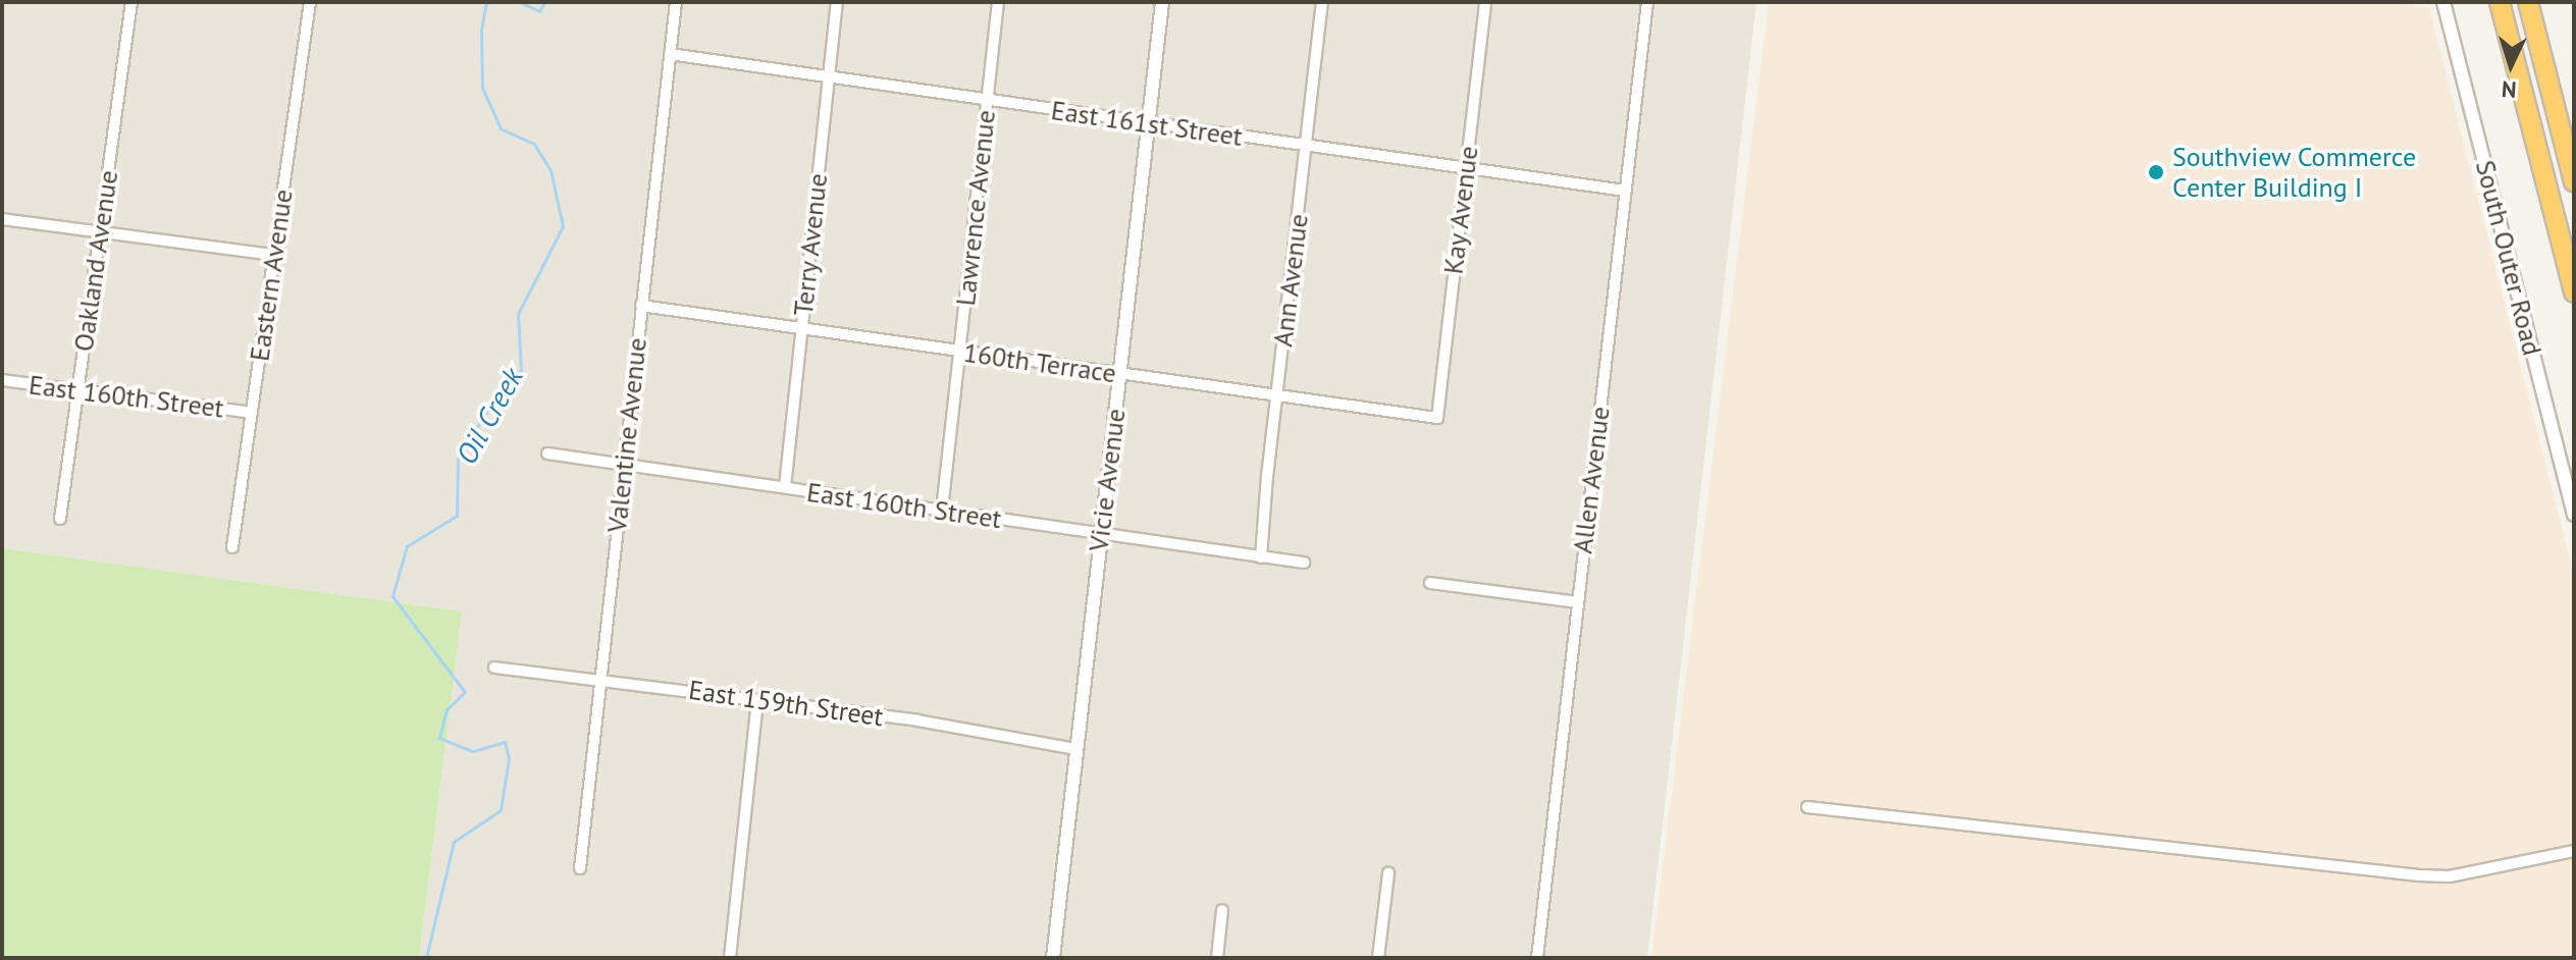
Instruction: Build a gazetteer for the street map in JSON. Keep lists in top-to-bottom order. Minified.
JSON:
{"streets":{"street":["East 161st Street","Lawrence Avenue","Kay Avenue","Terry Avenue","South Outer Road","Oakland Avenue","Eastern Avenue","Ann Avenue","160th Terrace","East 160th Street","Valentine Avenue","Vicie Avenue","Allen Avenue","East 159th Street"]},"crossings":[["East 161st Street","Lawrence Avenue"],["East 161st Street","Kay Avenue"],["East 161st Street","Terry Avenue"],["East 161st Street","Ann Avenue"],["East 161st Street","Valentine Avenue"],["East 161st Street","Vicie Avenue"],["East 161st Street","Allen Avenue"],["Lawrence Avenue","160th Terrace"],["Lawrence Avenue","East 160th Street"],["Kay Avenue","160th Terrace"],["Terry Avenue","160th Terrace"],["Terry Avenue","East 160th Street"],["Oakland Avenue","East 160th Street"],["Eastern Avenue","East 160th Street"],["Ann Avenue","160th Terrace"],["Ann Avenue","East 160th Street"],["160th Terrace","Valentine Avenue"],["160th Terrace","Vicie Avenue"],["East 160th Street","Valentine Avenue"],["East 160th Street","Vicie Avenue"],["Valentine Avenue","East 159th Street"],["Vicie Avenue","East 159th Street"]],"water":["Oil Creek"],"places":["Southview Commerce Center Building I"],"north":"bottom"}
